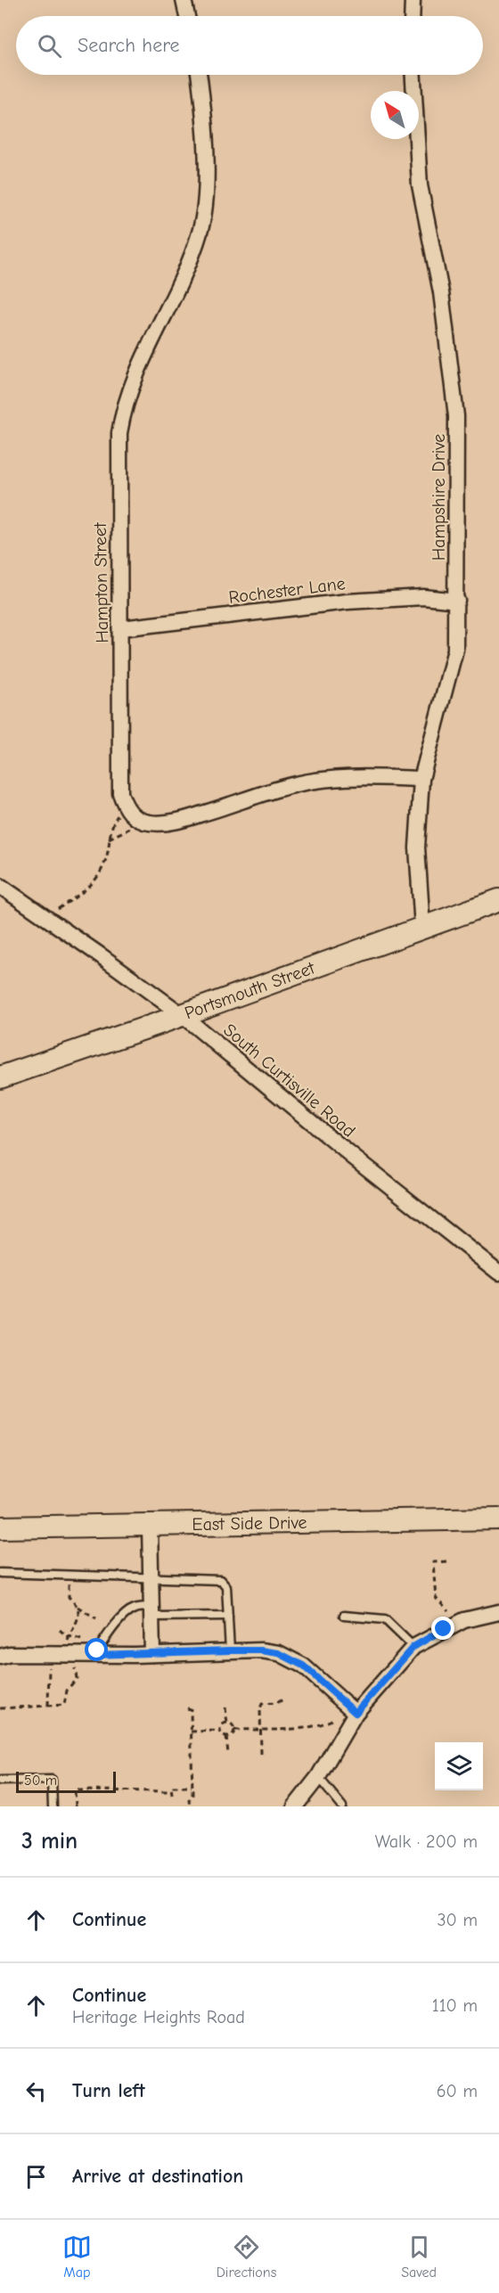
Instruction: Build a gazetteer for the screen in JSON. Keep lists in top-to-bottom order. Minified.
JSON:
{"streets":{"street":["Hampshire Drive","Hampton Street","Rochester Lane","Portsmouth Street","South Curtisville Road","East Side Drive"]},"crossings":[["Hampshire Drive","Rochester Lane"],["Hampshire Drive","Portsmouth Street"],["Hampton Street","Rochester Lane"],["Portsmouth Street","South Curtisville Road"]],"scale_bar":"50 m","north":"top left","page":{"search":"Search here","scale":"50 m","heading":["3 min","Walk · 200 m"],"list":[["Continue","30 m"],["Continue","Heritage Heights Road","110 m"],["Turn left","60 m"],"Arrive at destination"],"nav":["Map","Directions","Saved"]}}
